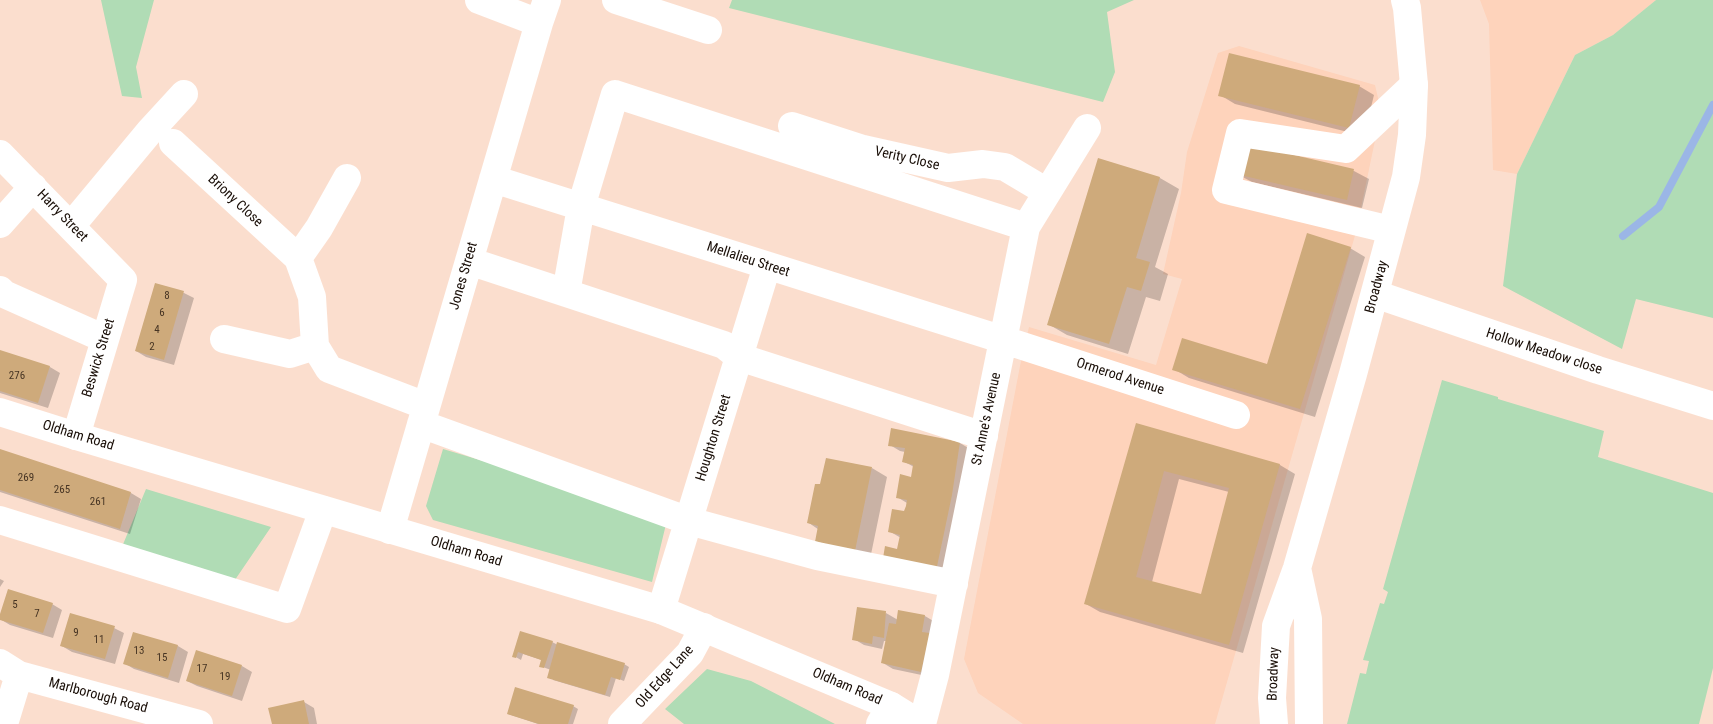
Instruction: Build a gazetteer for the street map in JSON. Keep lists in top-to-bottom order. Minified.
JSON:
{"streets":{"street":["Verity Close","Briony Close","Harry Street","Mellalieu Street","Jones Street","Broadway","Hollow Meadow close","Beswick Street","Ormerod Avenue","St Anne's Avenue","Oldham Road","Houghton Street","Old Edge Lane","Marlborough Road"]},"crossings":[["Verity Close","St Anne's Avenue"],["Briony Close","Jones Street"],["Briony Close","St Anne's Avenue"],["Briony Close","Houghton Street"],["Harry Street","Beswick Street"],["Mellalieu Street","Jones Street"],["Mellalieu Street","Ormerod Avenue"],["Mellalieu Street","St Anne's Avenue"],["Mellalieu Street","Houghton Street"],["Jones Street","Oldham Road"],["Broadway","Hollow Meadow close"],["Beswick Street","Oldham Road"],["Ormerod Avenue","St Anne's Avenue"],["St Anne's Avenue","Oldham Road"],["Oldham Road","Houghton Street"],["Oldham Road","Old Edge Lane"]],"house_numbers":["8","6","4","2","276","269","265","261","5","7","9","11","13","15","17","19"]}
